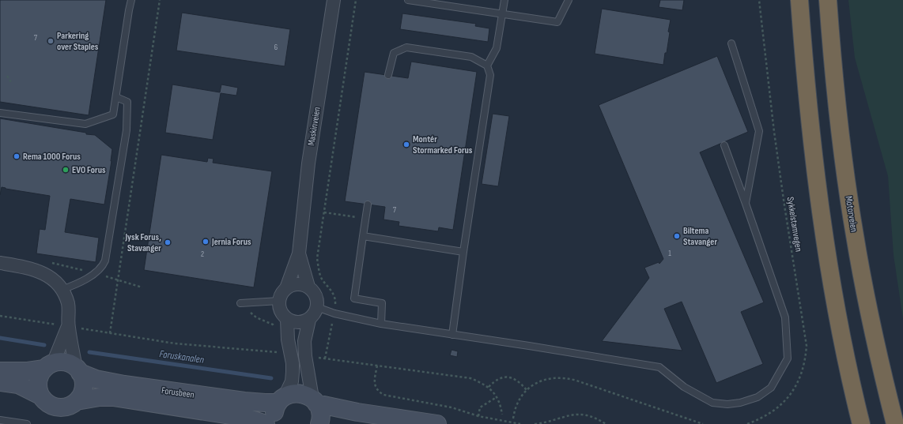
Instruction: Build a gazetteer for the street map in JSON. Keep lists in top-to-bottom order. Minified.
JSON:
{"streets":{"highway":["Motorveien"],"main road":["Forusbeen"],"street":["Maskinveien"],"path":["Sykkelstamvegen"]},"water":["Foruskanalen"],"places":["Parkering over Staples","Montér Stormarked Forus","Rema 1000 Forus","EVO Forus","Biltema Stavanger","Jernia Forus","Jysk Forus, Stavanger"],"house_numbers":["7","6","7","1","2"]}
